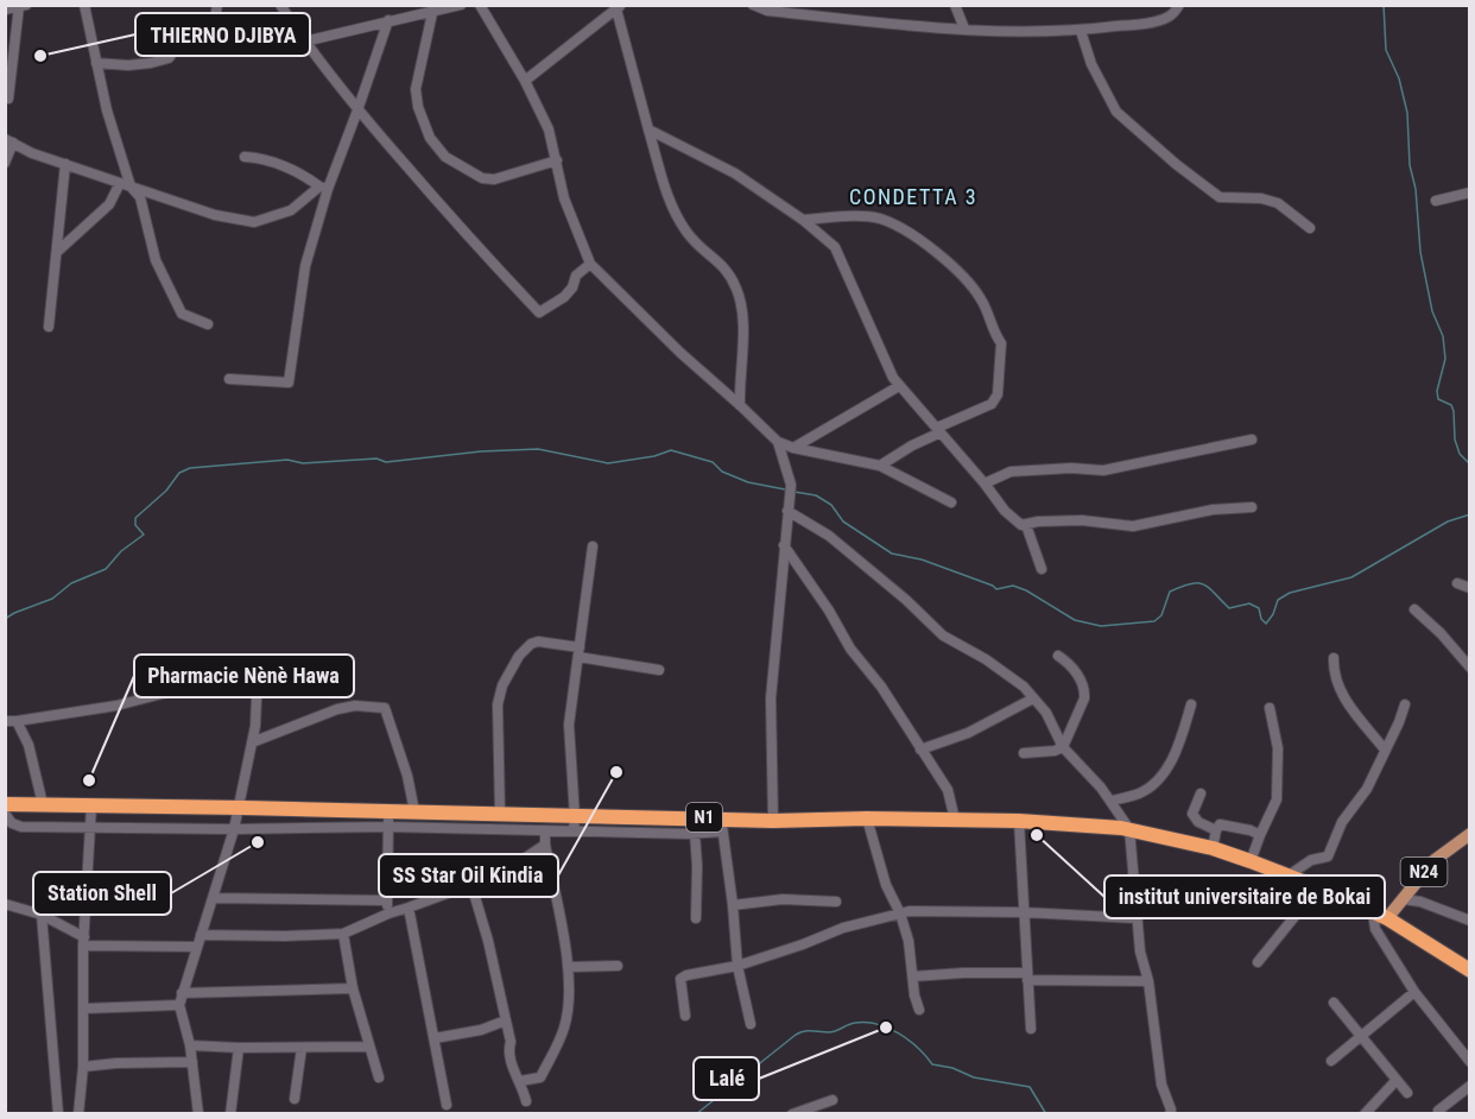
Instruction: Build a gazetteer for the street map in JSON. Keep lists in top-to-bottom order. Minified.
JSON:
{"streets":{"highway":["N1"],"main road":["N24"]},"crossings":[["N1","N24"]],"districts":["СONDETTA 3"],"places":["THIERNO DJIBYA","SS Star Oil Kindia","Pharmacie Nènè Hawa","institut universitaire de Bokai","Station Shell","Lalé"]}
